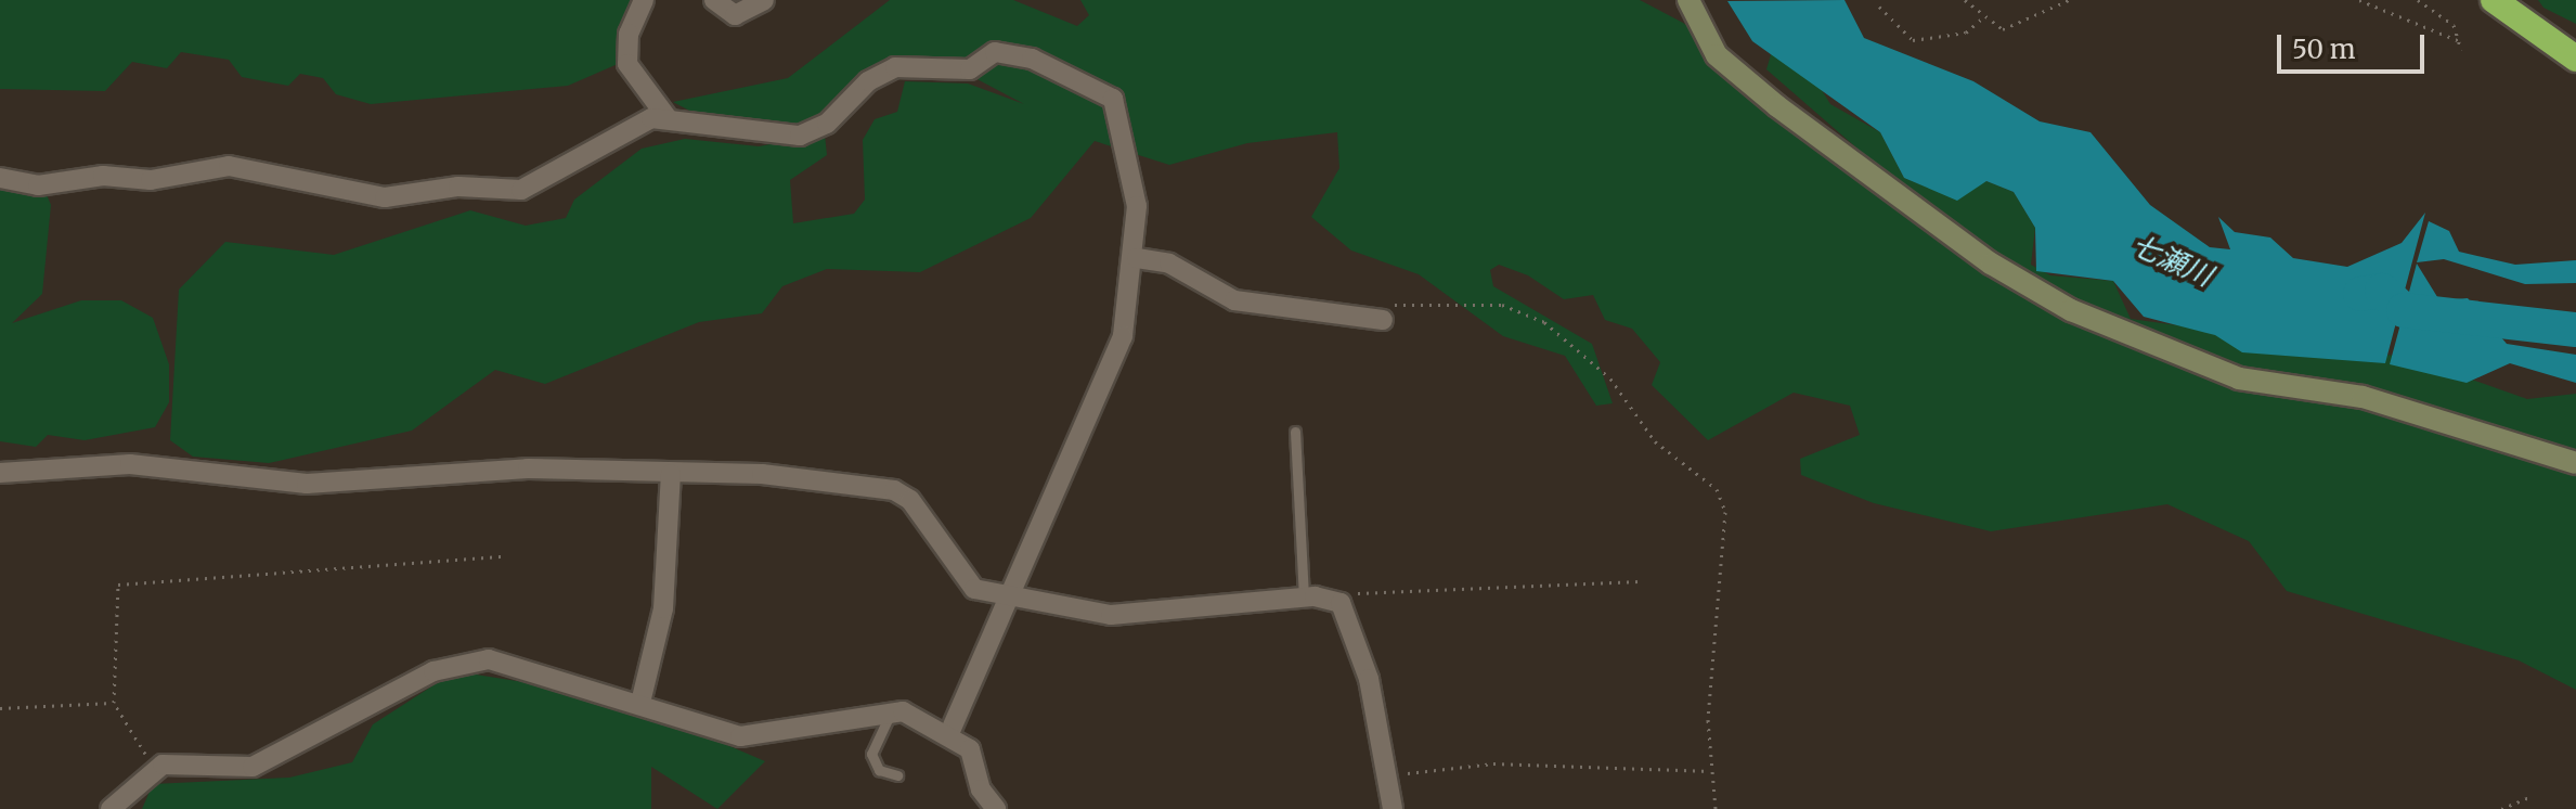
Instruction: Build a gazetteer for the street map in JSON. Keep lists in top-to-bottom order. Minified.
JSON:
{"water":["七瀬川"],"scale_bar":"50 m"}
